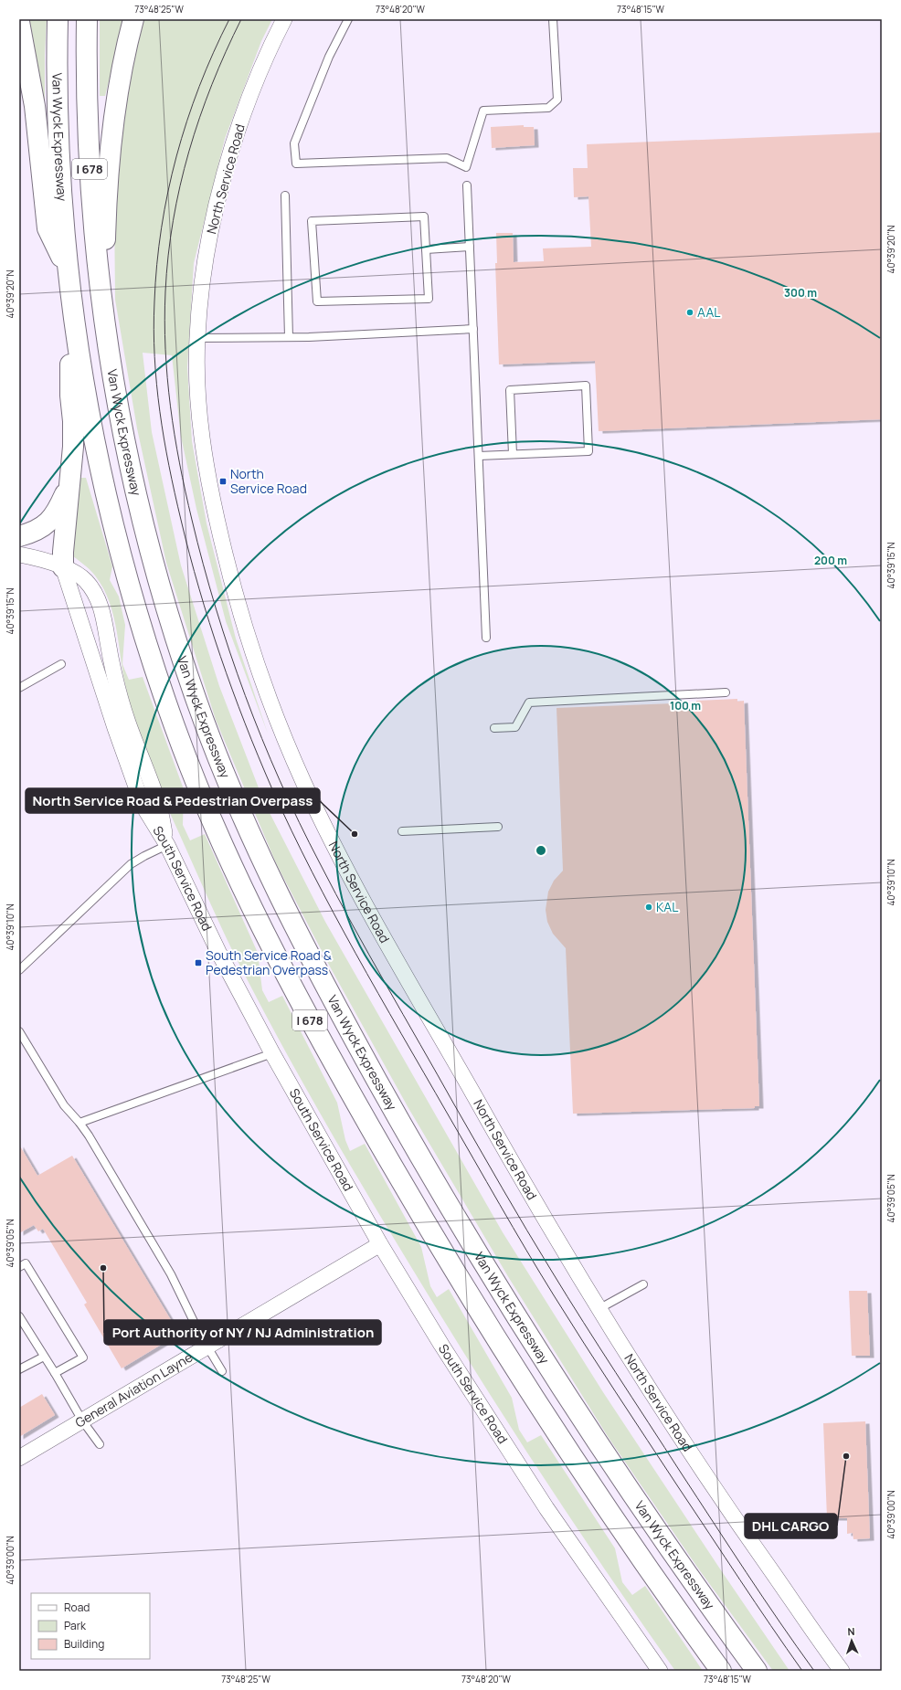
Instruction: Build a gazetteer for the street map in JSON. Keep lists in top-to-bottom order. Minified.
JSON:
{"streets":{"highway":["Van Wyck Expressway","I 678"],"street":["North Service Road","South Service Road","General Aviation Layne"]},"crossings":[["South Service Road","General Aviation Layne"]],"places":{"other":["AAL","North Service Road & Pedestrian Overpass","KAL","Port Authority of NY / NJ Administration","DHL CARGO"],"transit":["North Service Road","South Service Road & Pedestrian Overpass"]},"legend":["Road","Park","Building"],"north":"top","coordinates":["73°48'25\"W","73°48'20\"W","73°48'15\"W","40°39'20\"N","40°39'15\"N","40°39'10\"N","40°39'05\"N","40°39'00\"N"],"rings":["300 m","200 m","100 m"]}
